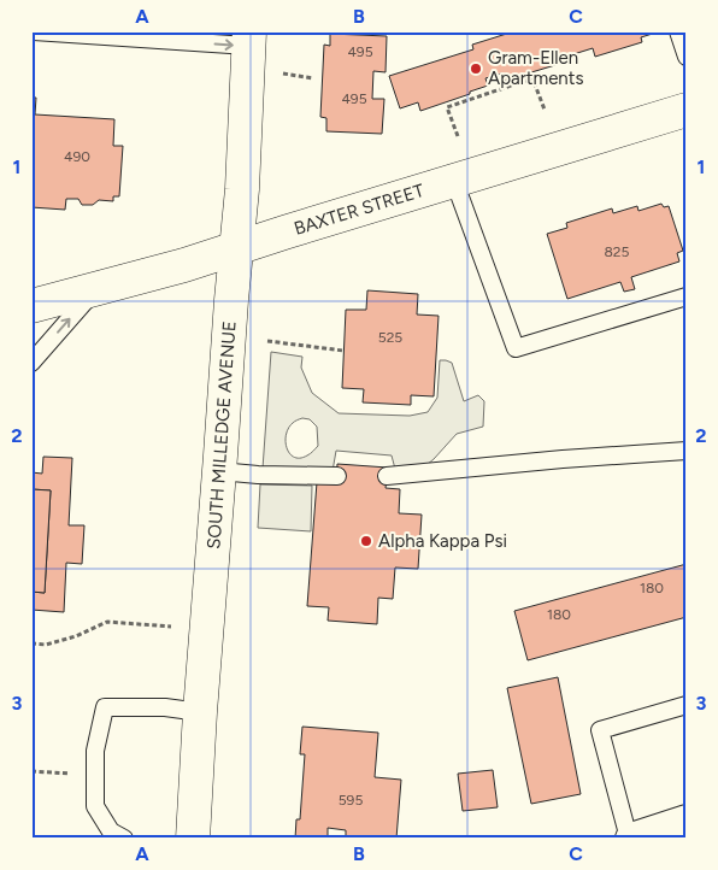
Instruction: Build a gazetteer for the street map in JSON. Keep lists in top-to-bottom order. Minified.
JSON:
{"streets":{"main road":["BAXTER STREET","SOUTH MILLEDGE AVENUE"]},"crossings":[["BAXTER STREET","SOUTH MILLEDGE AVENUE"]],"places":["Gram-Ellen Apartments","Alpha Kappa Psi"],"house_numbers":["495","495","490","825","525","180","180","595"],"grid":{"columns":["A","B","C"],"rows":["1","2","3"]}}
